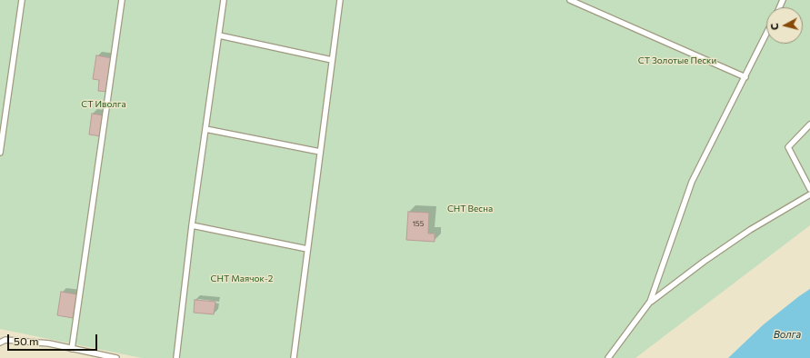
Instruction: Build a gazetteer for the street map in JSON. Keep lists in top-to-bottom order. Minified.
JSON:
{"water":["Волга"],"parks":["СТ Золотые Пески","СТ Иволга","СНТ Весна","СНТ Маячок-2"],"house_numbers":["155"],"scale_bar":"50 m","north":"left"}
